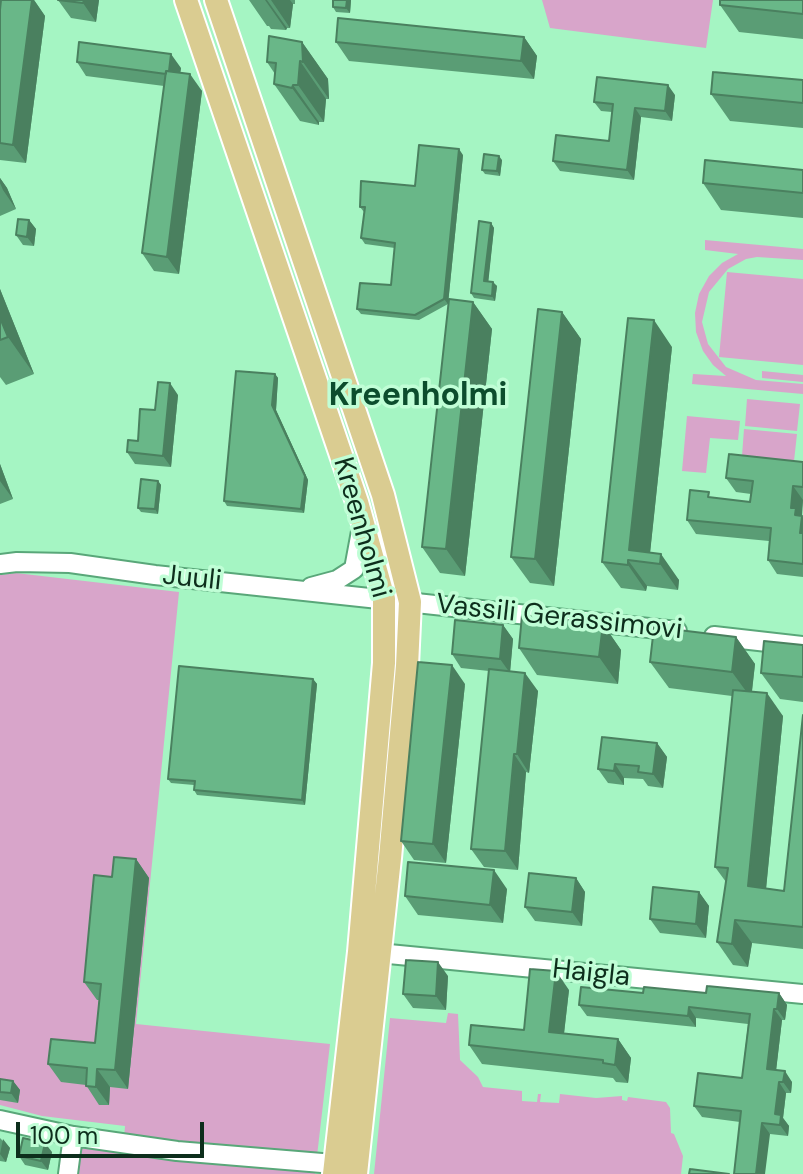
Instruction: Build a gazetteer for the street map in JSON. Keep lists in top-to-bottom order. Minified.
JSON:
{"streets":{"main road":["Kreenholmi"],"street":["Juuli","Vassili Gerassimovi","Haigla"]},"crossings":[["Kreenholmi","Juuli"],["Kreenholmi","Vassili Gerassimovi"],["Kreenholmi","Haigla"],["Juuli","Vassili Gerassimovi"]],"districts":["Kreenholmi"],"scale_bar":"100 m"}
